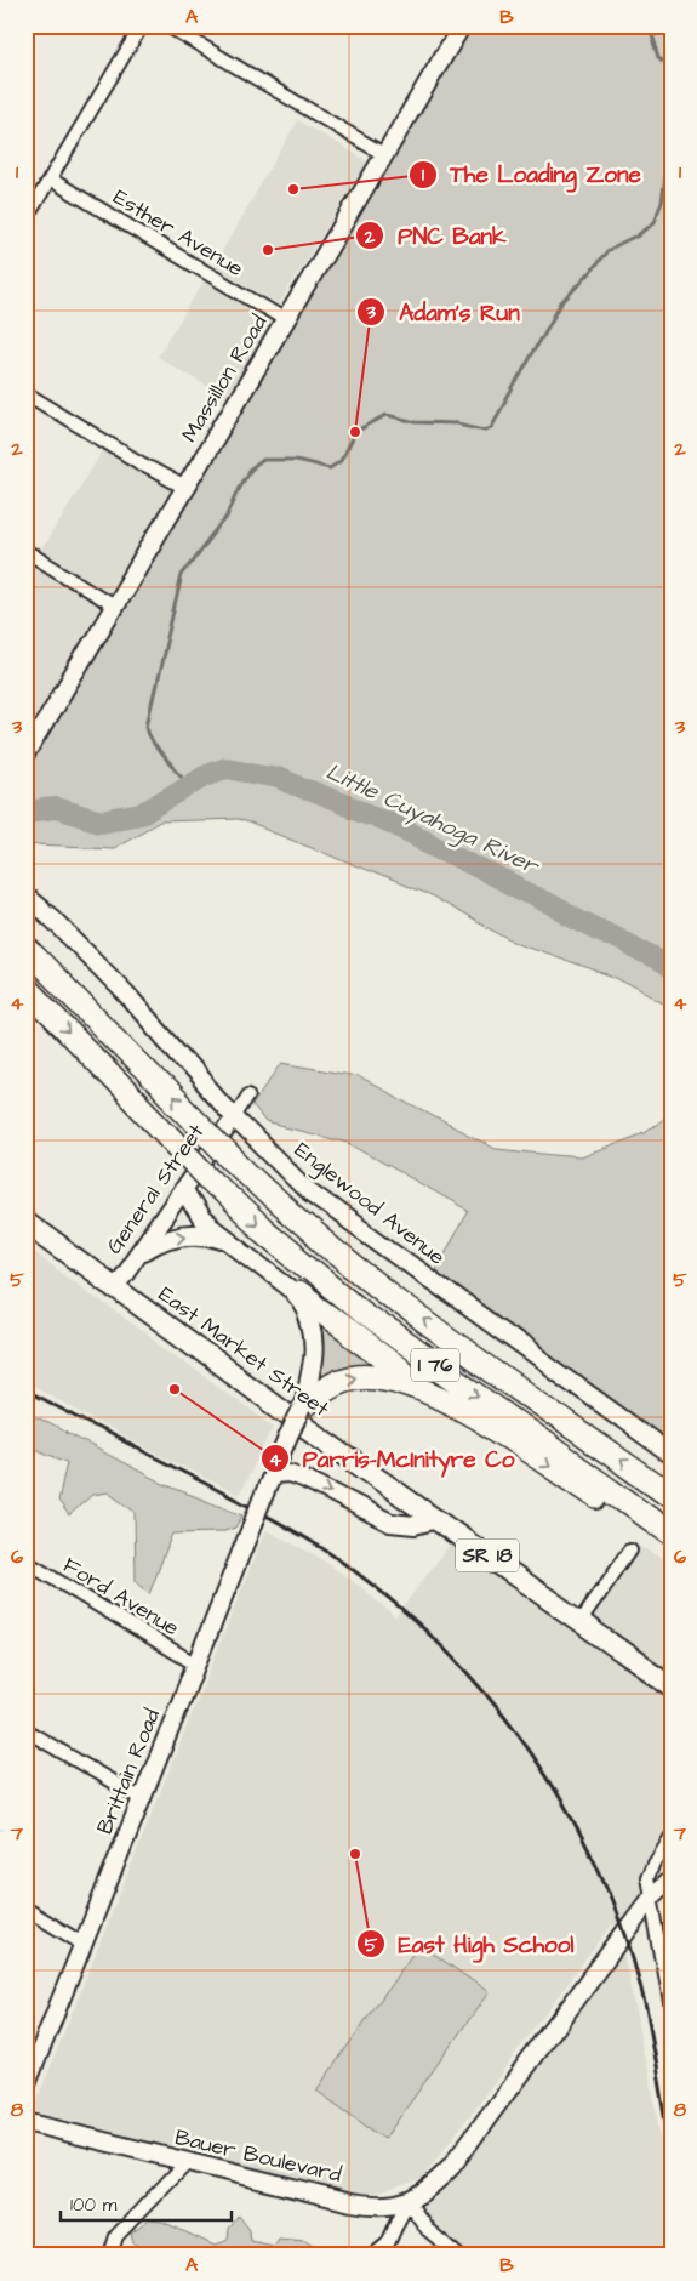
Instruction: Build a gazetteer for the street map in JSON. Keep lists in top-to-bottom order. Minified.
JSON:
{"streets":{"highway":["I 76"],"main road":["Massillon Road","General Street","Englewood Avenue","East Market Street","SR 18","Brittain Road","Bauer Boulevard"],"street":["Esther Avenue","Ford Avenue"]},"crossings":[["Esther Avenue","Massillon Road"],["General Street","Englewood Avenue"],["General Street","East Market Street"],["General Street","Brittain Road"],["Ford Avenue","Brittain Road"]],"water":["Little Cuyahoga River"],"places":["The Loading Zone","PNC Bank","Adam's Run","Parris-McInityre Co","East High School"],"scale_bar":"100 m","grid":{"columns":["A","B"],"rows":["1","2","3","4","5","6","7","8"]}}
